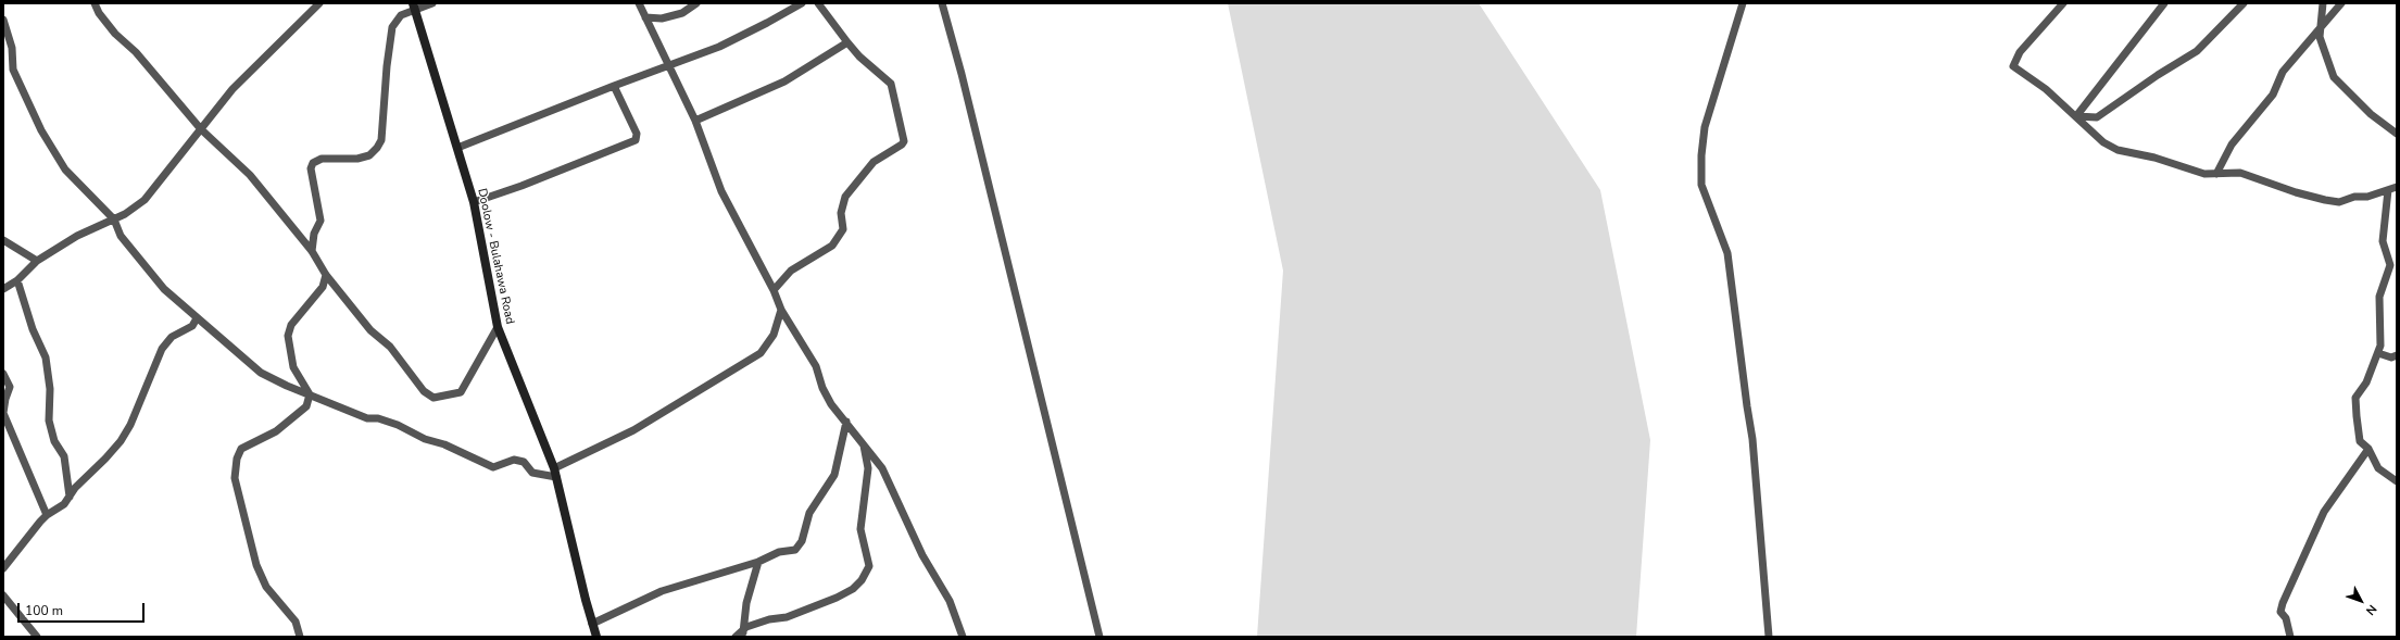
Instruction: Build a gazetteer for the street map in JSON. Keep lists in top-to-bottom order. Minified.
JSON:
{"streets":{"main road":["Doolow - Bulahawa Road"]},"scale_bar":"100 m","north":"bottom right"}
